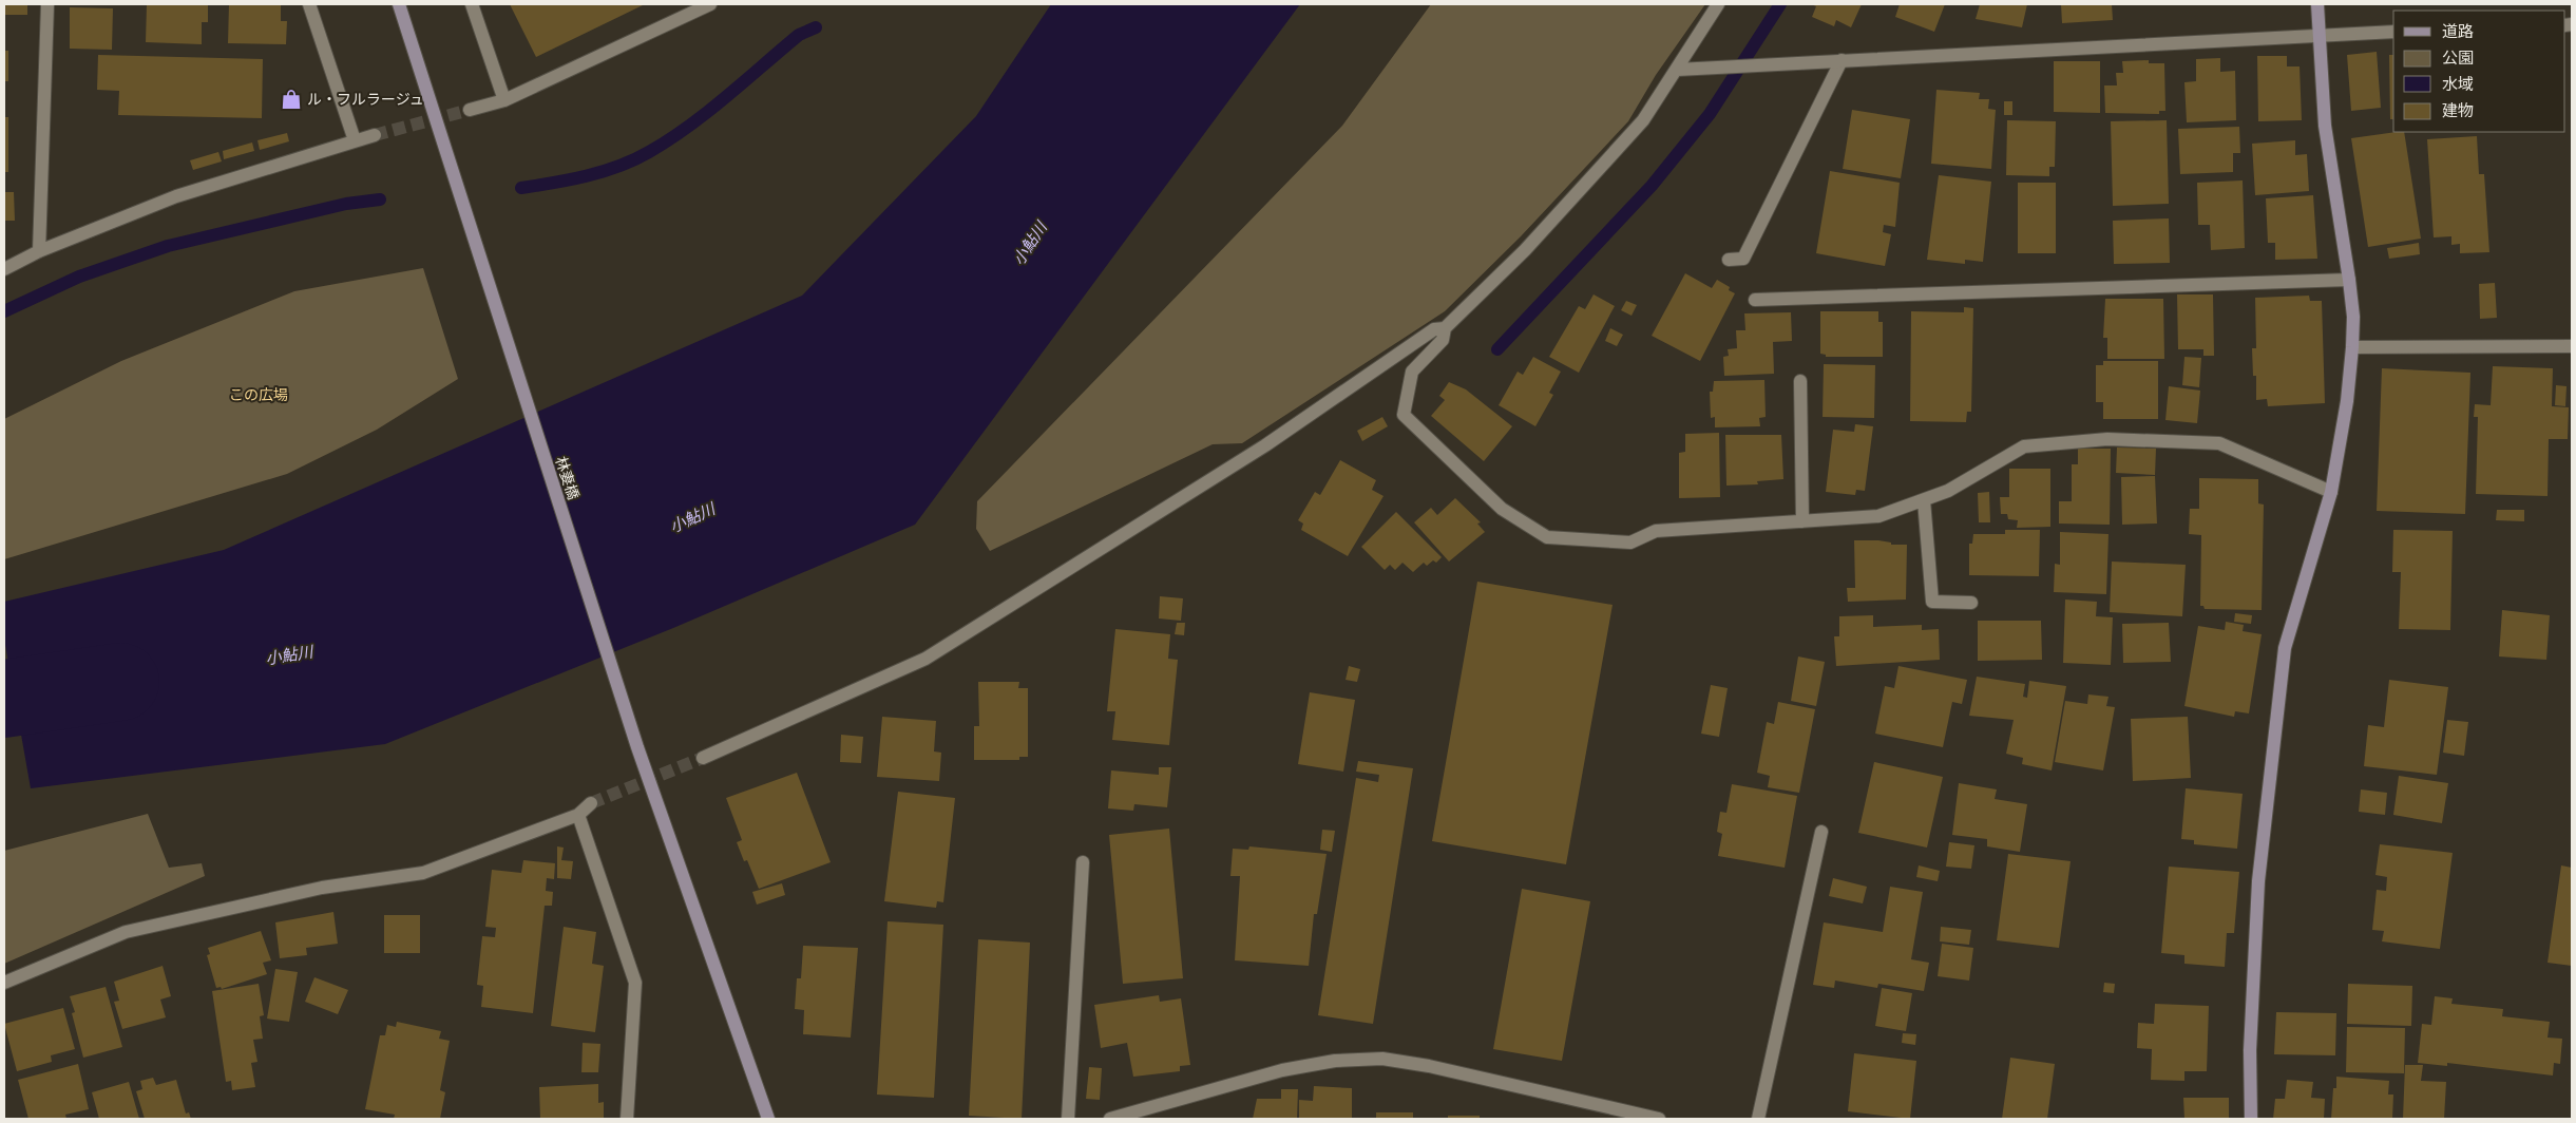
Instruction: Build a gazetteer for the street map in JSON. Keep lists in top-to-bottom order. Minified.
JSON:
{"streets":{"street":["林妻橋"]},"water":["小鮎川"],"parks":["この広場"],"places":{"shop":["ル・フルラージュ"]},"legend":["道路","公園","水域","建物"]}
